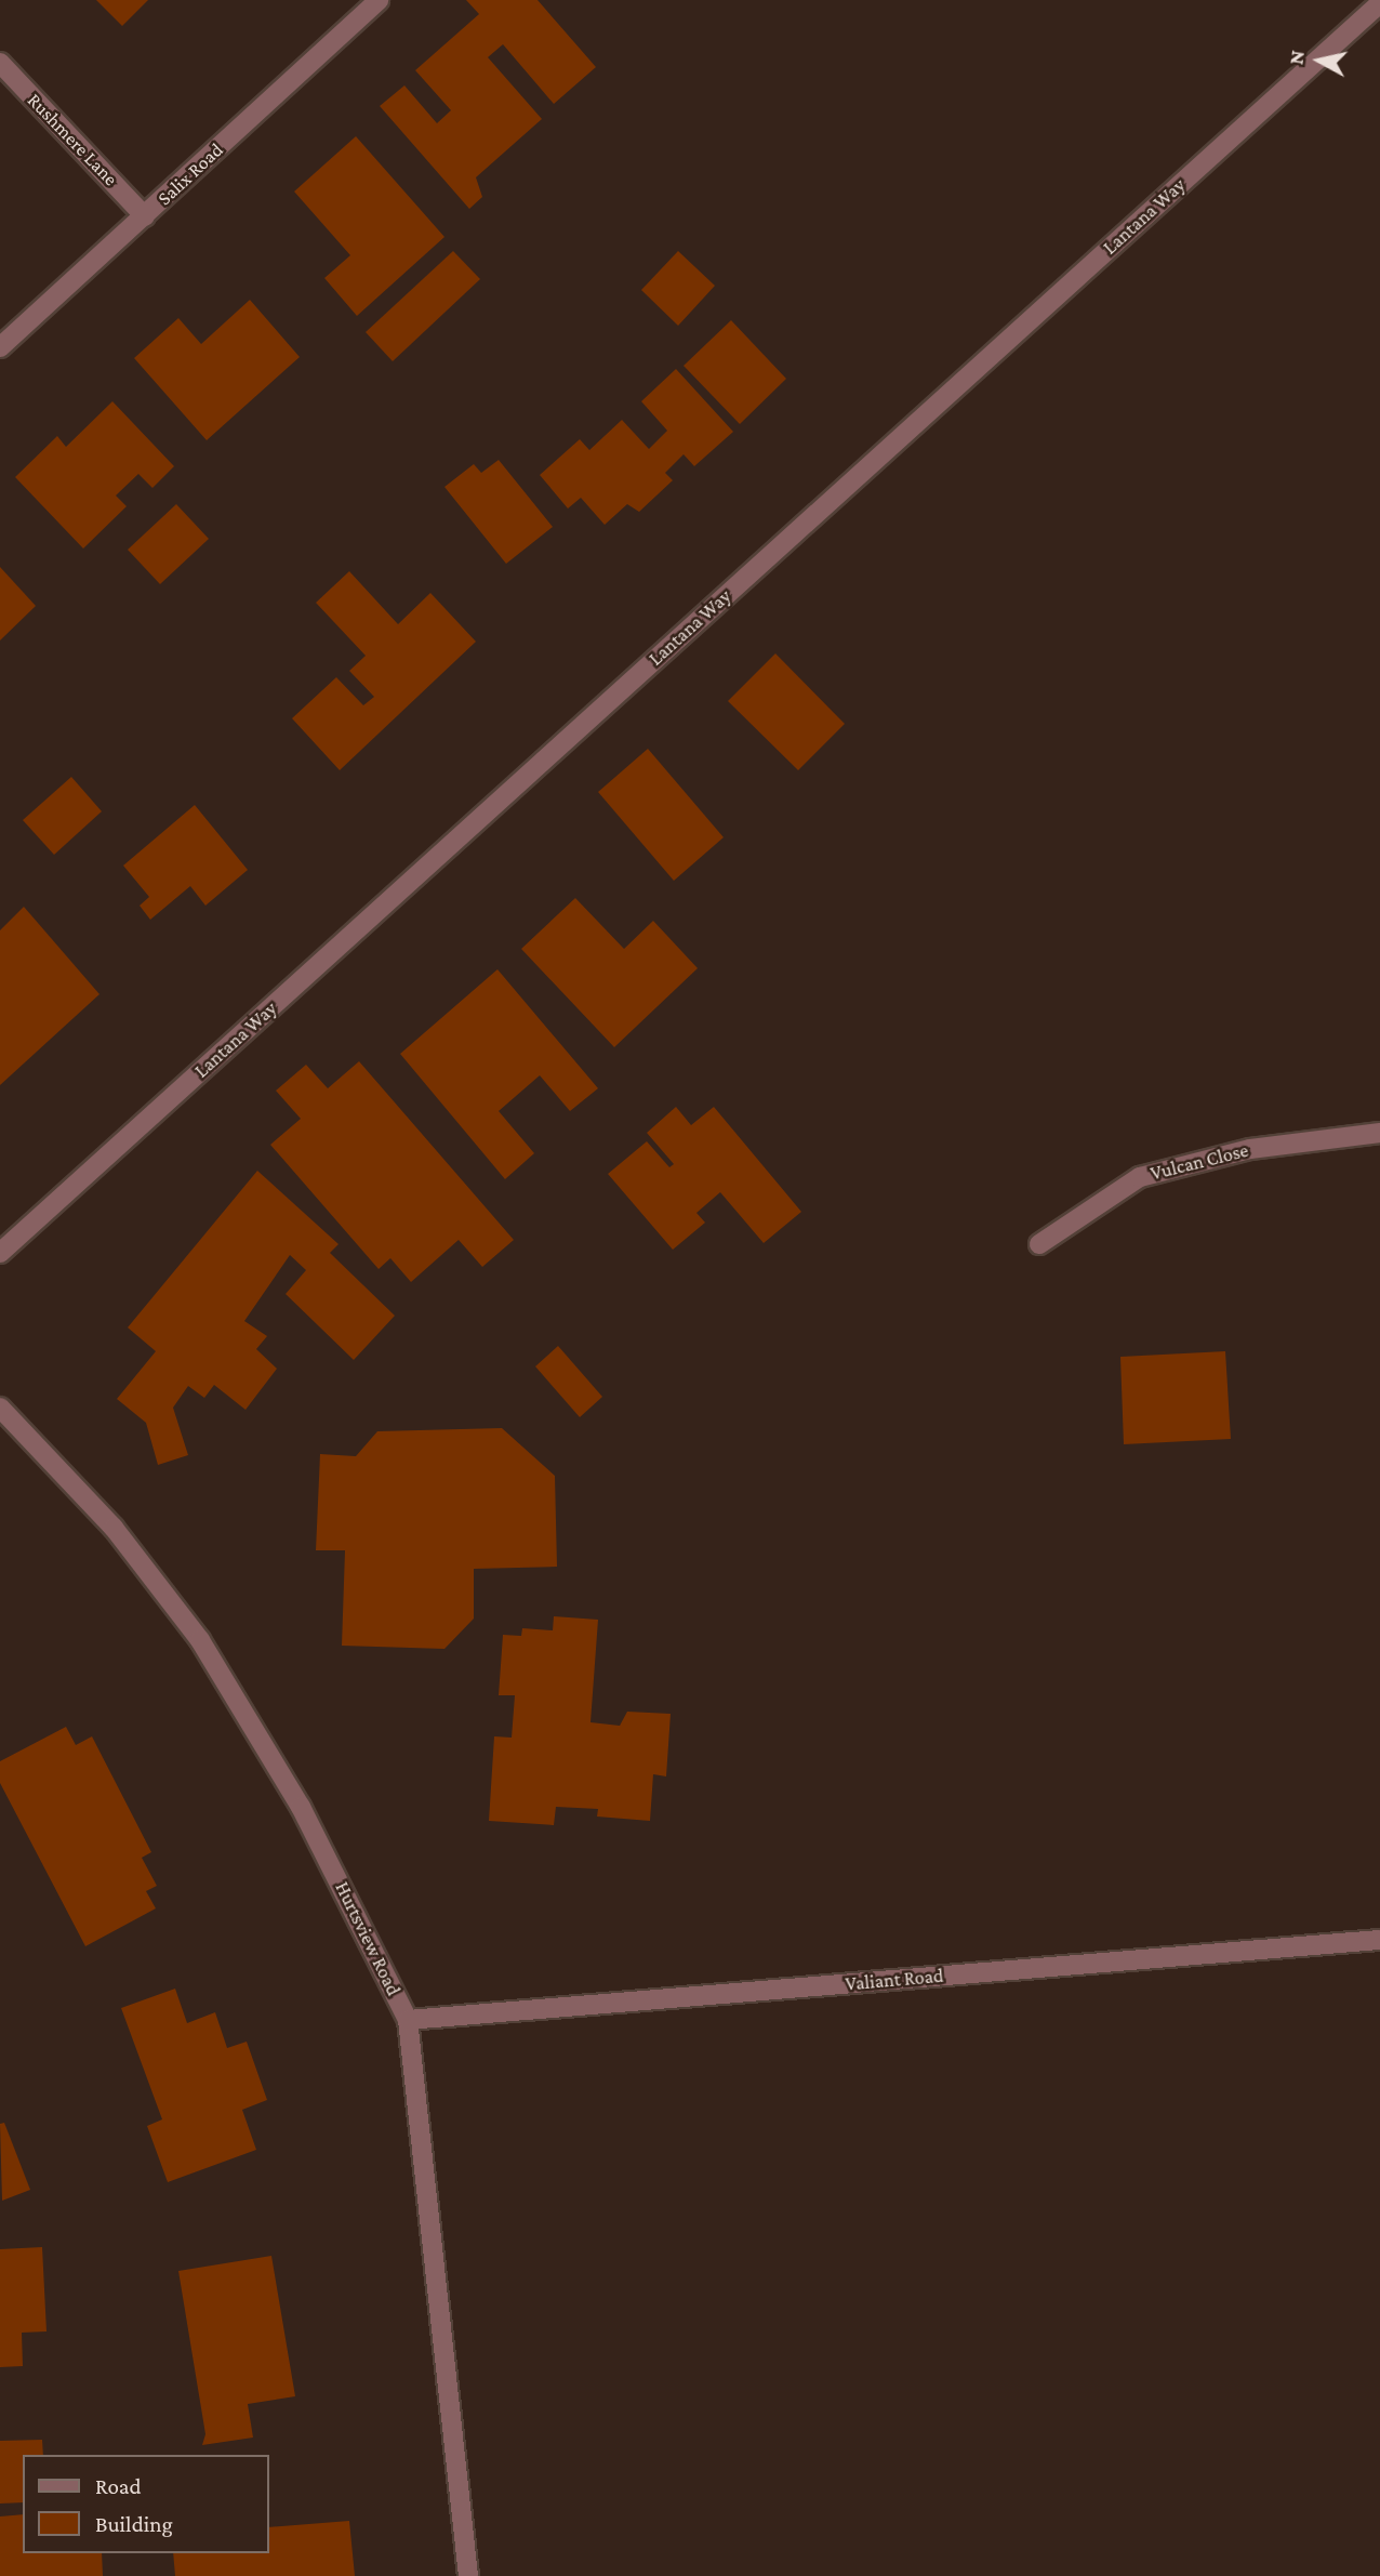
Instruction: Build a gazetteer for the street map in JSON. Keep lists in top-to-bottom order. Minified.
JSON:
{"streets":{"street":["Rushmere Lane","Salix Road","Lantana Way","Vulcan Close","Hurtsview Road","Valiant Road"]},"crossings":[["Rushmere Lane","Salix Road"],["Hurtsview Road","Valiant Road"]],"legend":["Road","Building"],"north":"left"}
